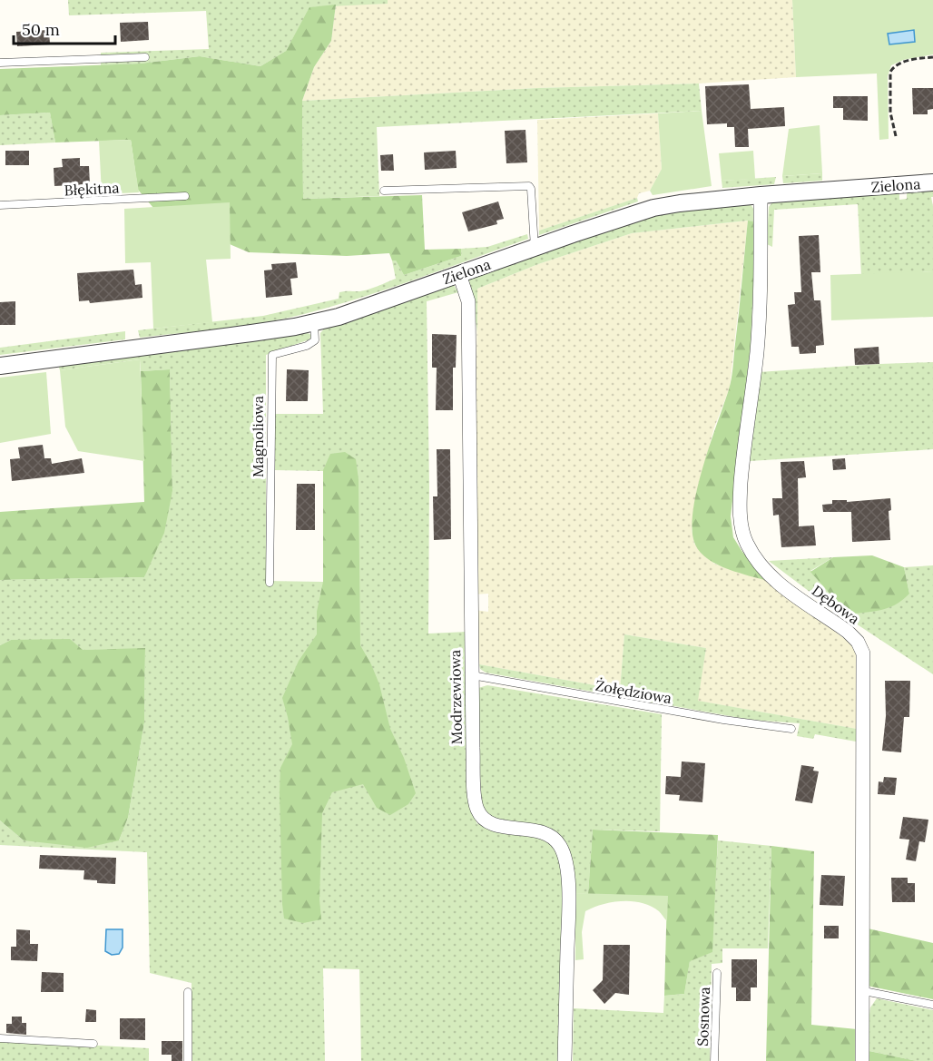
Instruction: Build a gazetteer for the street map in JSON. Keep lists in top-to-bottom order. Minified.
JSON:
{"streets":{"street":["Zielona","Dębowa","Modrzewiowa"],"lane":["Błękitna","Magnoliowa","Żołędziowa","Sosnowa"]},"crossings":[["Zielona","Magnoliowa"],["Zielona","Dębowa"],["Zielona","Modrzewiowa"],["Żołędziowa","Modrzewiowa"]],"scale_bar":"50 m"}
